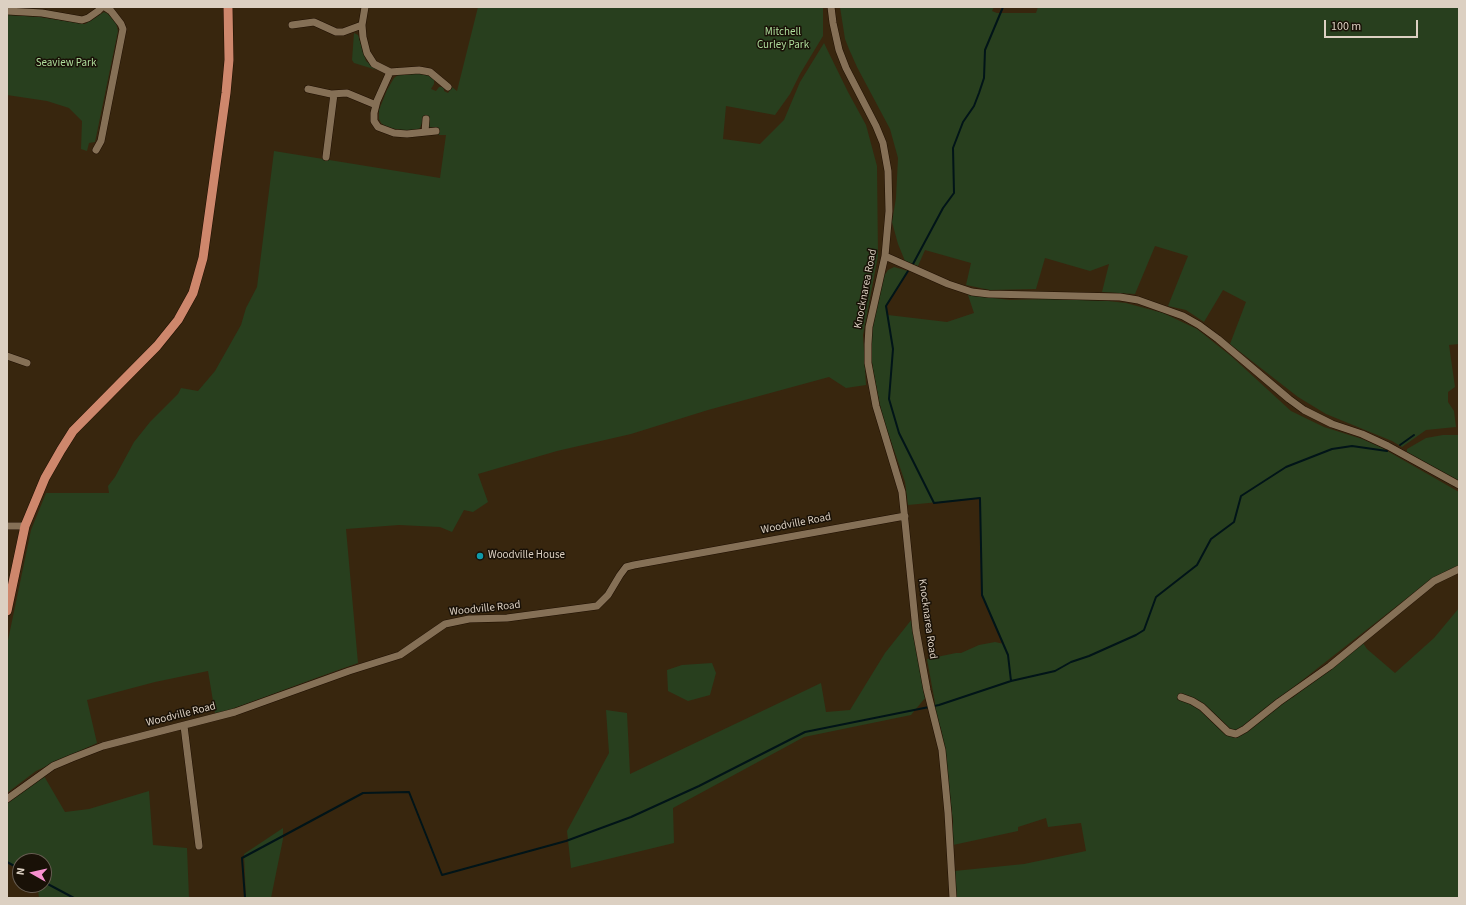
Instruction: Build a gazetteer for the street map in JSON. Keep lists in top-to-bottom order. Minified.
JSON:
{"streets":{"street":["Knocknarea Road","Woodville Road"]},"crossings":[["Knocknarea Road","Woodville Road"]],"parks":["Mitchell Curley Park","Seaview Park"],"places":["Woodville House"],"scale_bar":"100 m","north":"left"}
